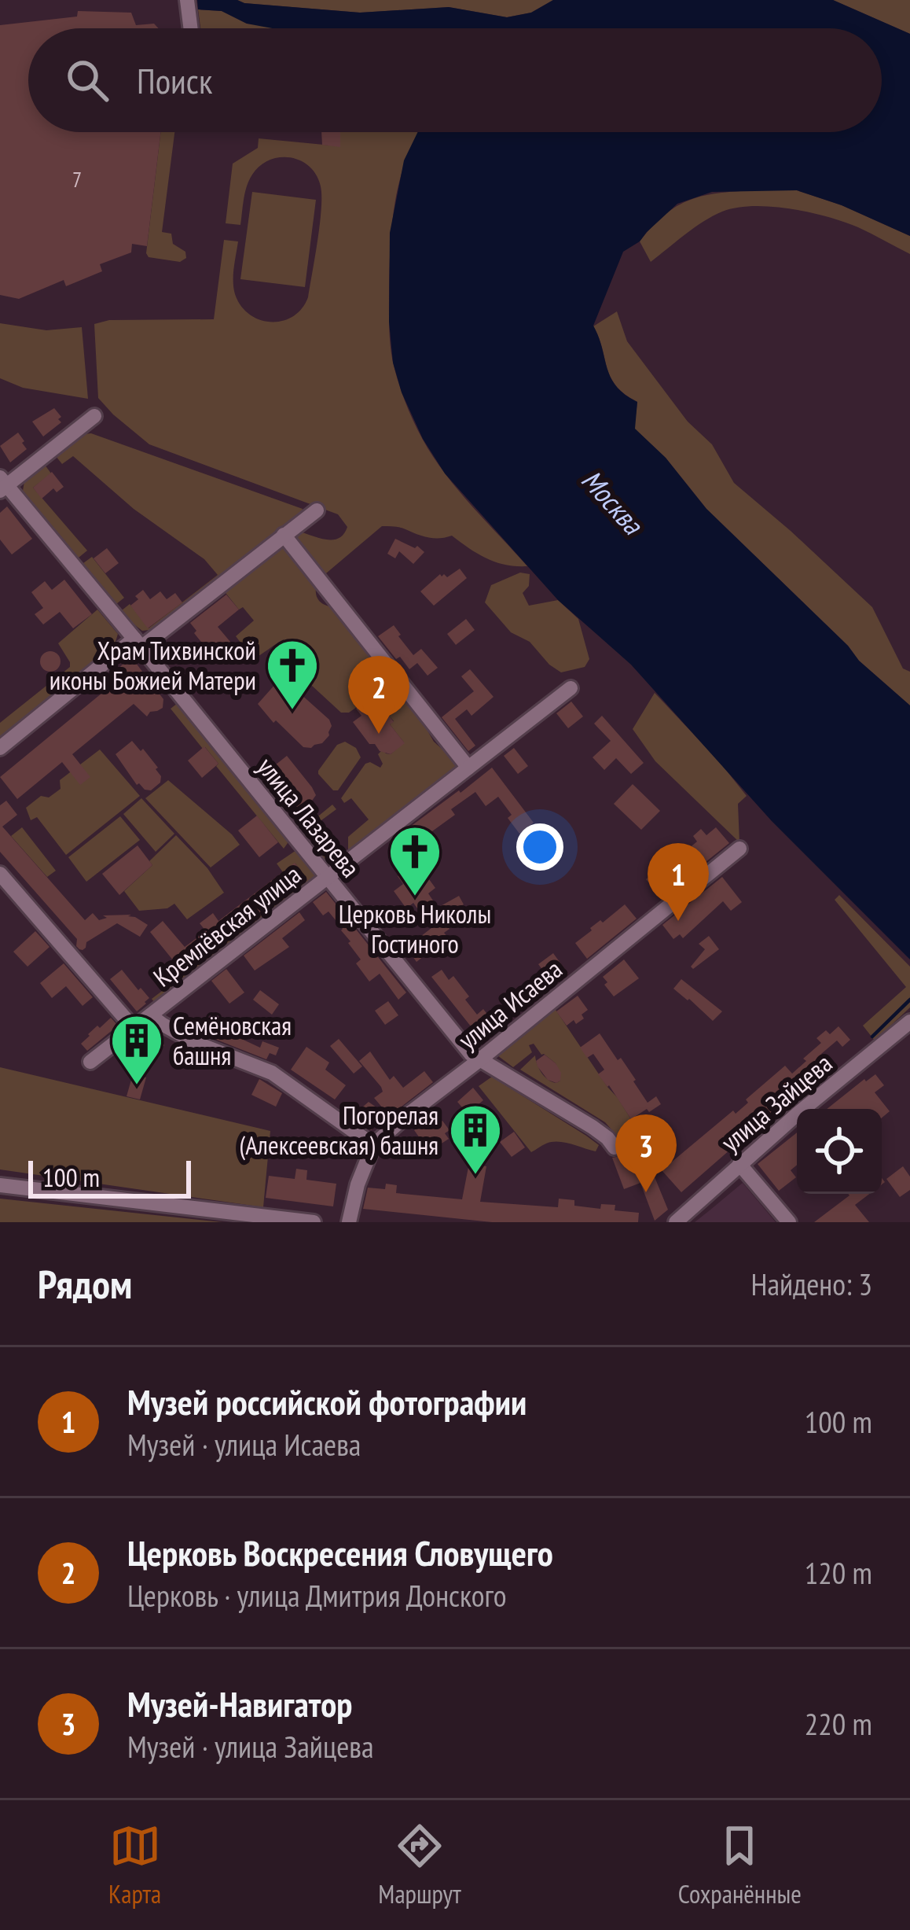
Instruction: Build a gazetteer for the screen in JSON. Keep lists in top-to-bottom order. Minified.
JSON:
{"streets":{"street":["улица Лазарева","Кремлёвская улица","улица Исаева","улица Зайцева"]},"crossings":[["улица Лазарева","Кремлёвская улица"],["улица Лазарева","улица Исаева"]],"water":["Москва"],"places":{"church":["Храм Тихвинской иконы Божией Матери","Церковь Николы Гостиного"],"building":["Семёновская башня","Погорелая (Алексеевская) башня"]},"house_numbers":["7"],"scale_bar":"100 m","page":{"search":"Поиск","pins":["2","1","3"],"scale":"100 m","heading":["Рядом","Найдено: 3"],"list":[{"mark":"1","name":"Музей российской фотографии","note":"Музей · улица Исаева","value":"100 m"},{"mark":"2","name":"Церковь Воскресения Словущего","note":"Церковь · улица Дмитрия Донского","value":"120 m"},{"mark":"3","name":"Музей-Навигатор","note":"Музей · улица Зайцева","value":"220 m"}],"nav":["Карта","Маршрут","Сохранённые"]}}
